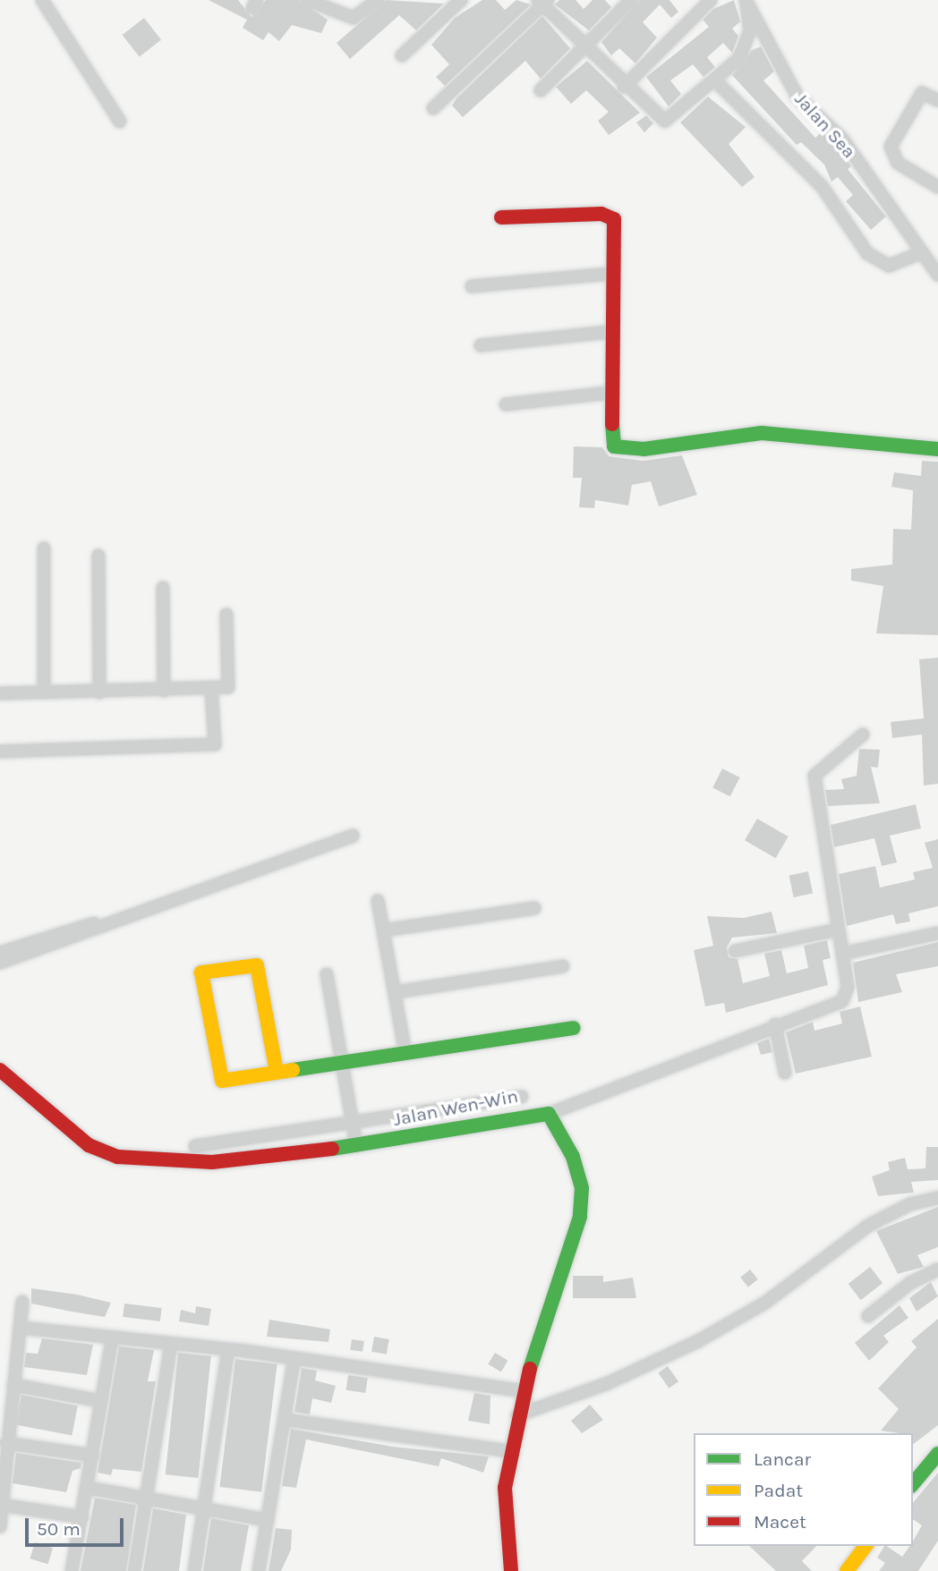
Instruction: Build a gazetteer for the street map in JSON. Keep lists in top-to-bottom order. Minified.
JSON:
{"streets":{"street":["Jalan Sea","Jalan Wen-Win"]},"legend":["Lancar","Padat","Macet"],"scale_bar":"50 m"}
